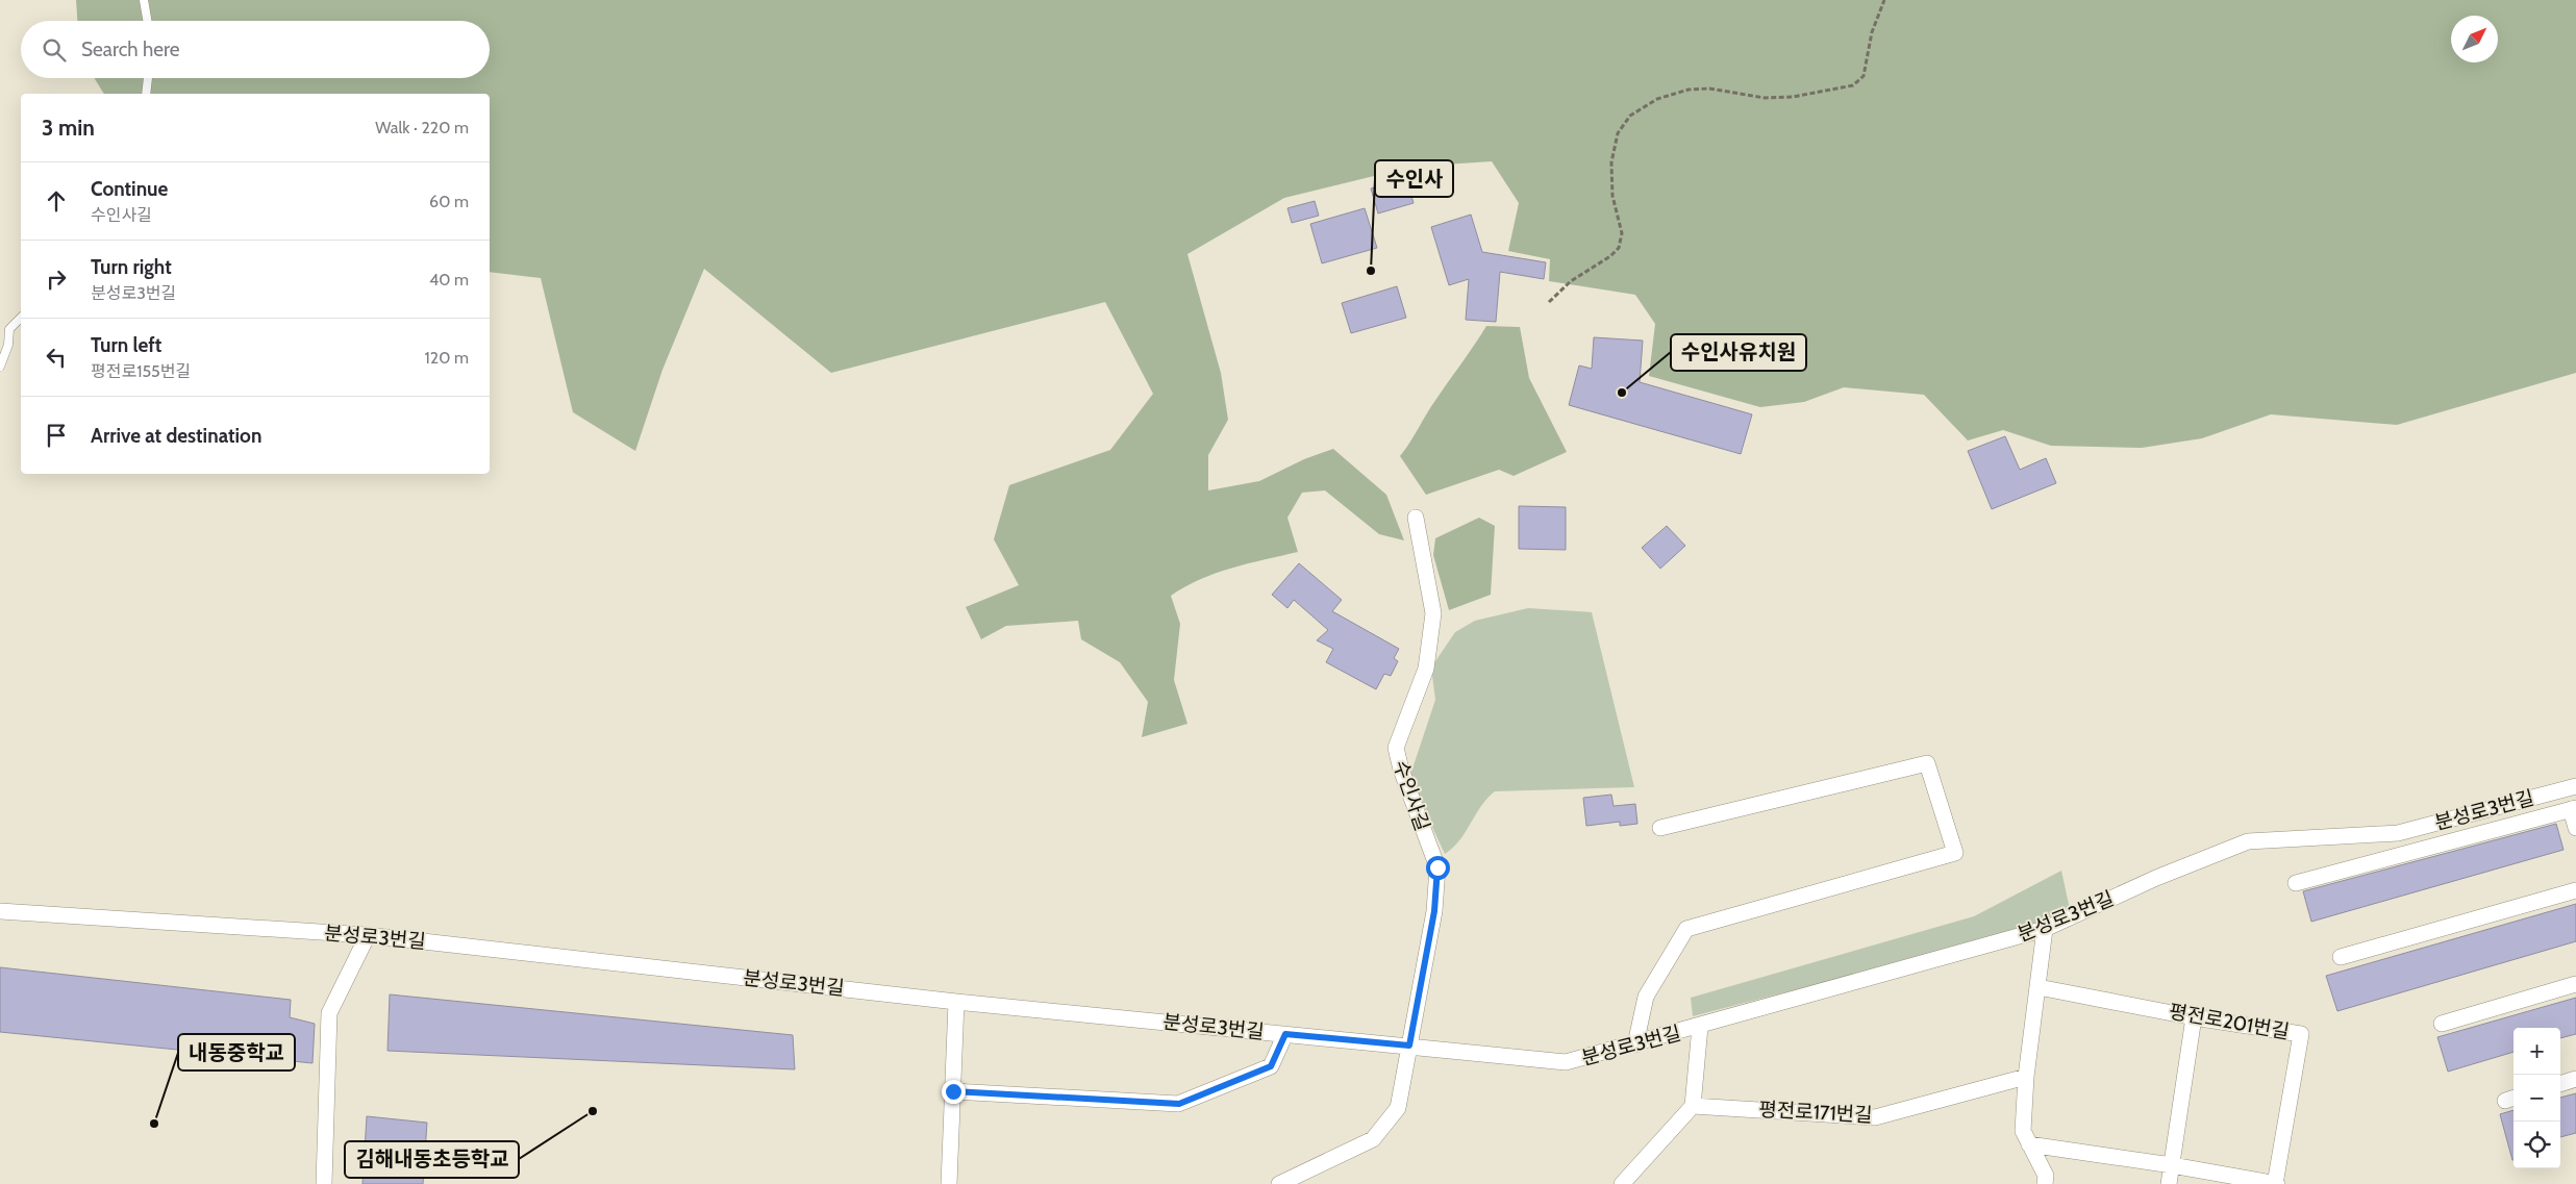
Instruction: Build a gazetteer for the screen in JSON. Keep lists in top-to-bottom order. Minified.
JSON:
{"streets":{"street":["수인사길","분성로3번길","평전로201번길","평전로171번길"]},"crossings":[["수인사길","분성로3번길"]],"places":["수인사","수인사유치원","김해내동초등학교","내동중학교"],"north":"top right","page":{"search":"Search here","heading":["3 min","Walk · 220 m"],"list":[["Continue","수인사길","60 m"],["Turn right","분성로3번길","40 m"],["Turn left","평전로155번길","120 m"],"Arrive at destination"],"map_buttons":["+","−"]}}
